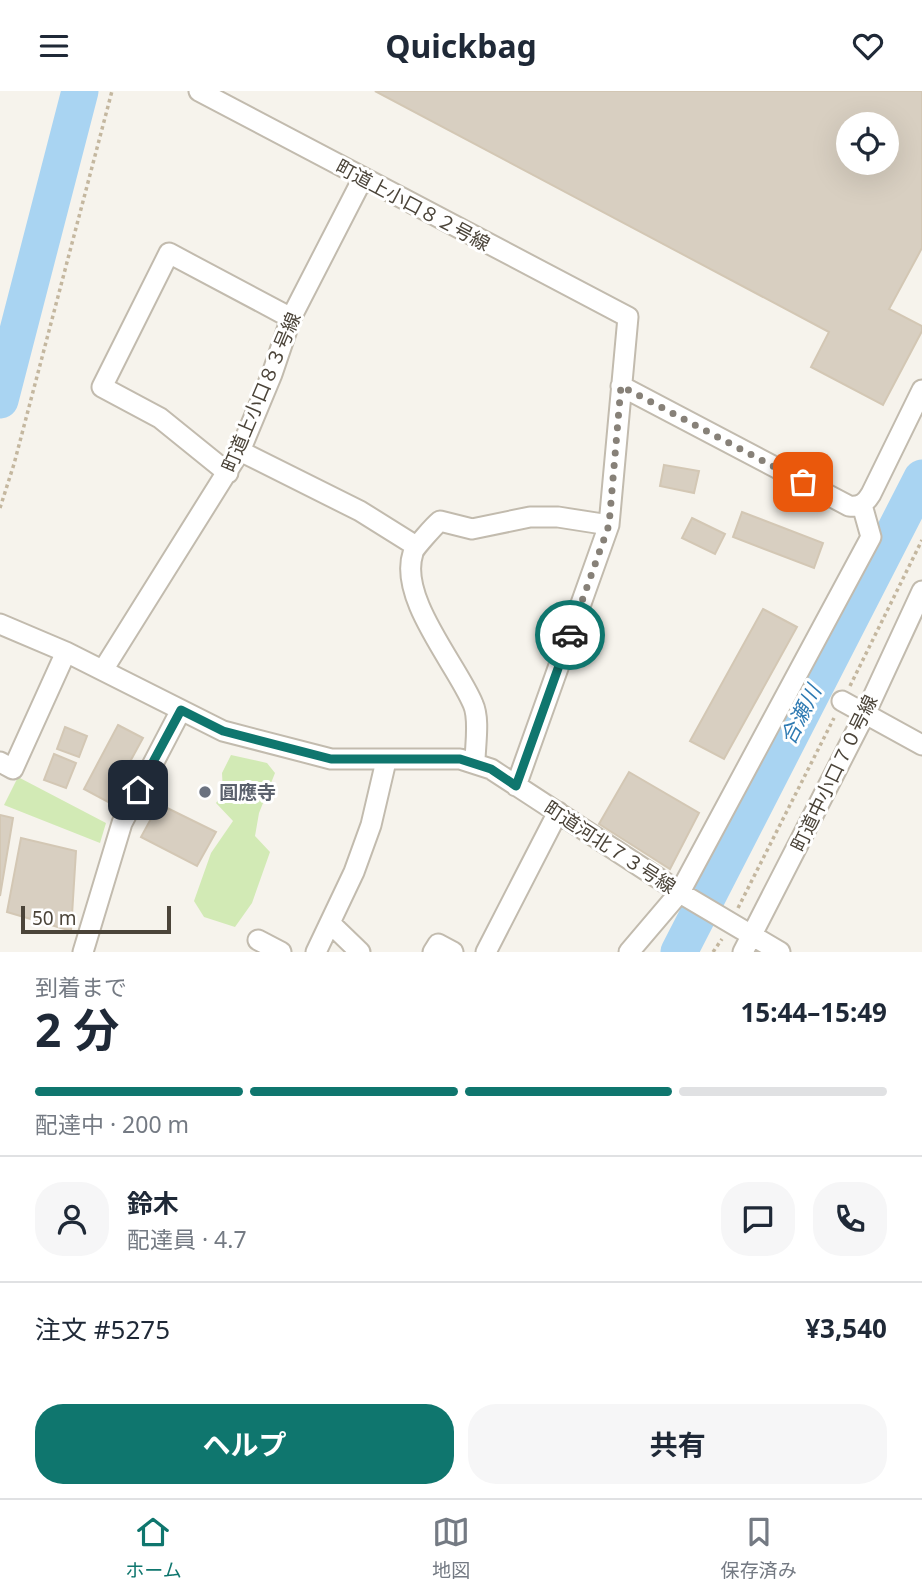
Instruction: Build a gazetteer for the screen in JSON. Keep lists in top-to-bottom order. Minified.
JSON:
{"streets":{"street":["町道上小口８２号線","町道上小口８３号線","町道中小口７０号線","町道河北７３号線"]},"crossings":[["町道上小口８２号線","町道上小口８３号線"],["町道上小口８３号線","町道河北７３号線"],["町道中小口７０号線","町道河北７３号線"]],"water":["合瀬川"],"places":["圓應寺"],"scale_bar":"50 m","page":{"header":"Quickbag","scale":"50 m","heading":["2 分","到着まで","15:44–15:49"],"panel":["鈴木","配達員 · 4.7","注文 #5275","¥3,540"],"bar":"配達中 · 200 m","buttons":["ヘルプ","共有"],"tabs":["ホーム","地図","保存済み"]}}
